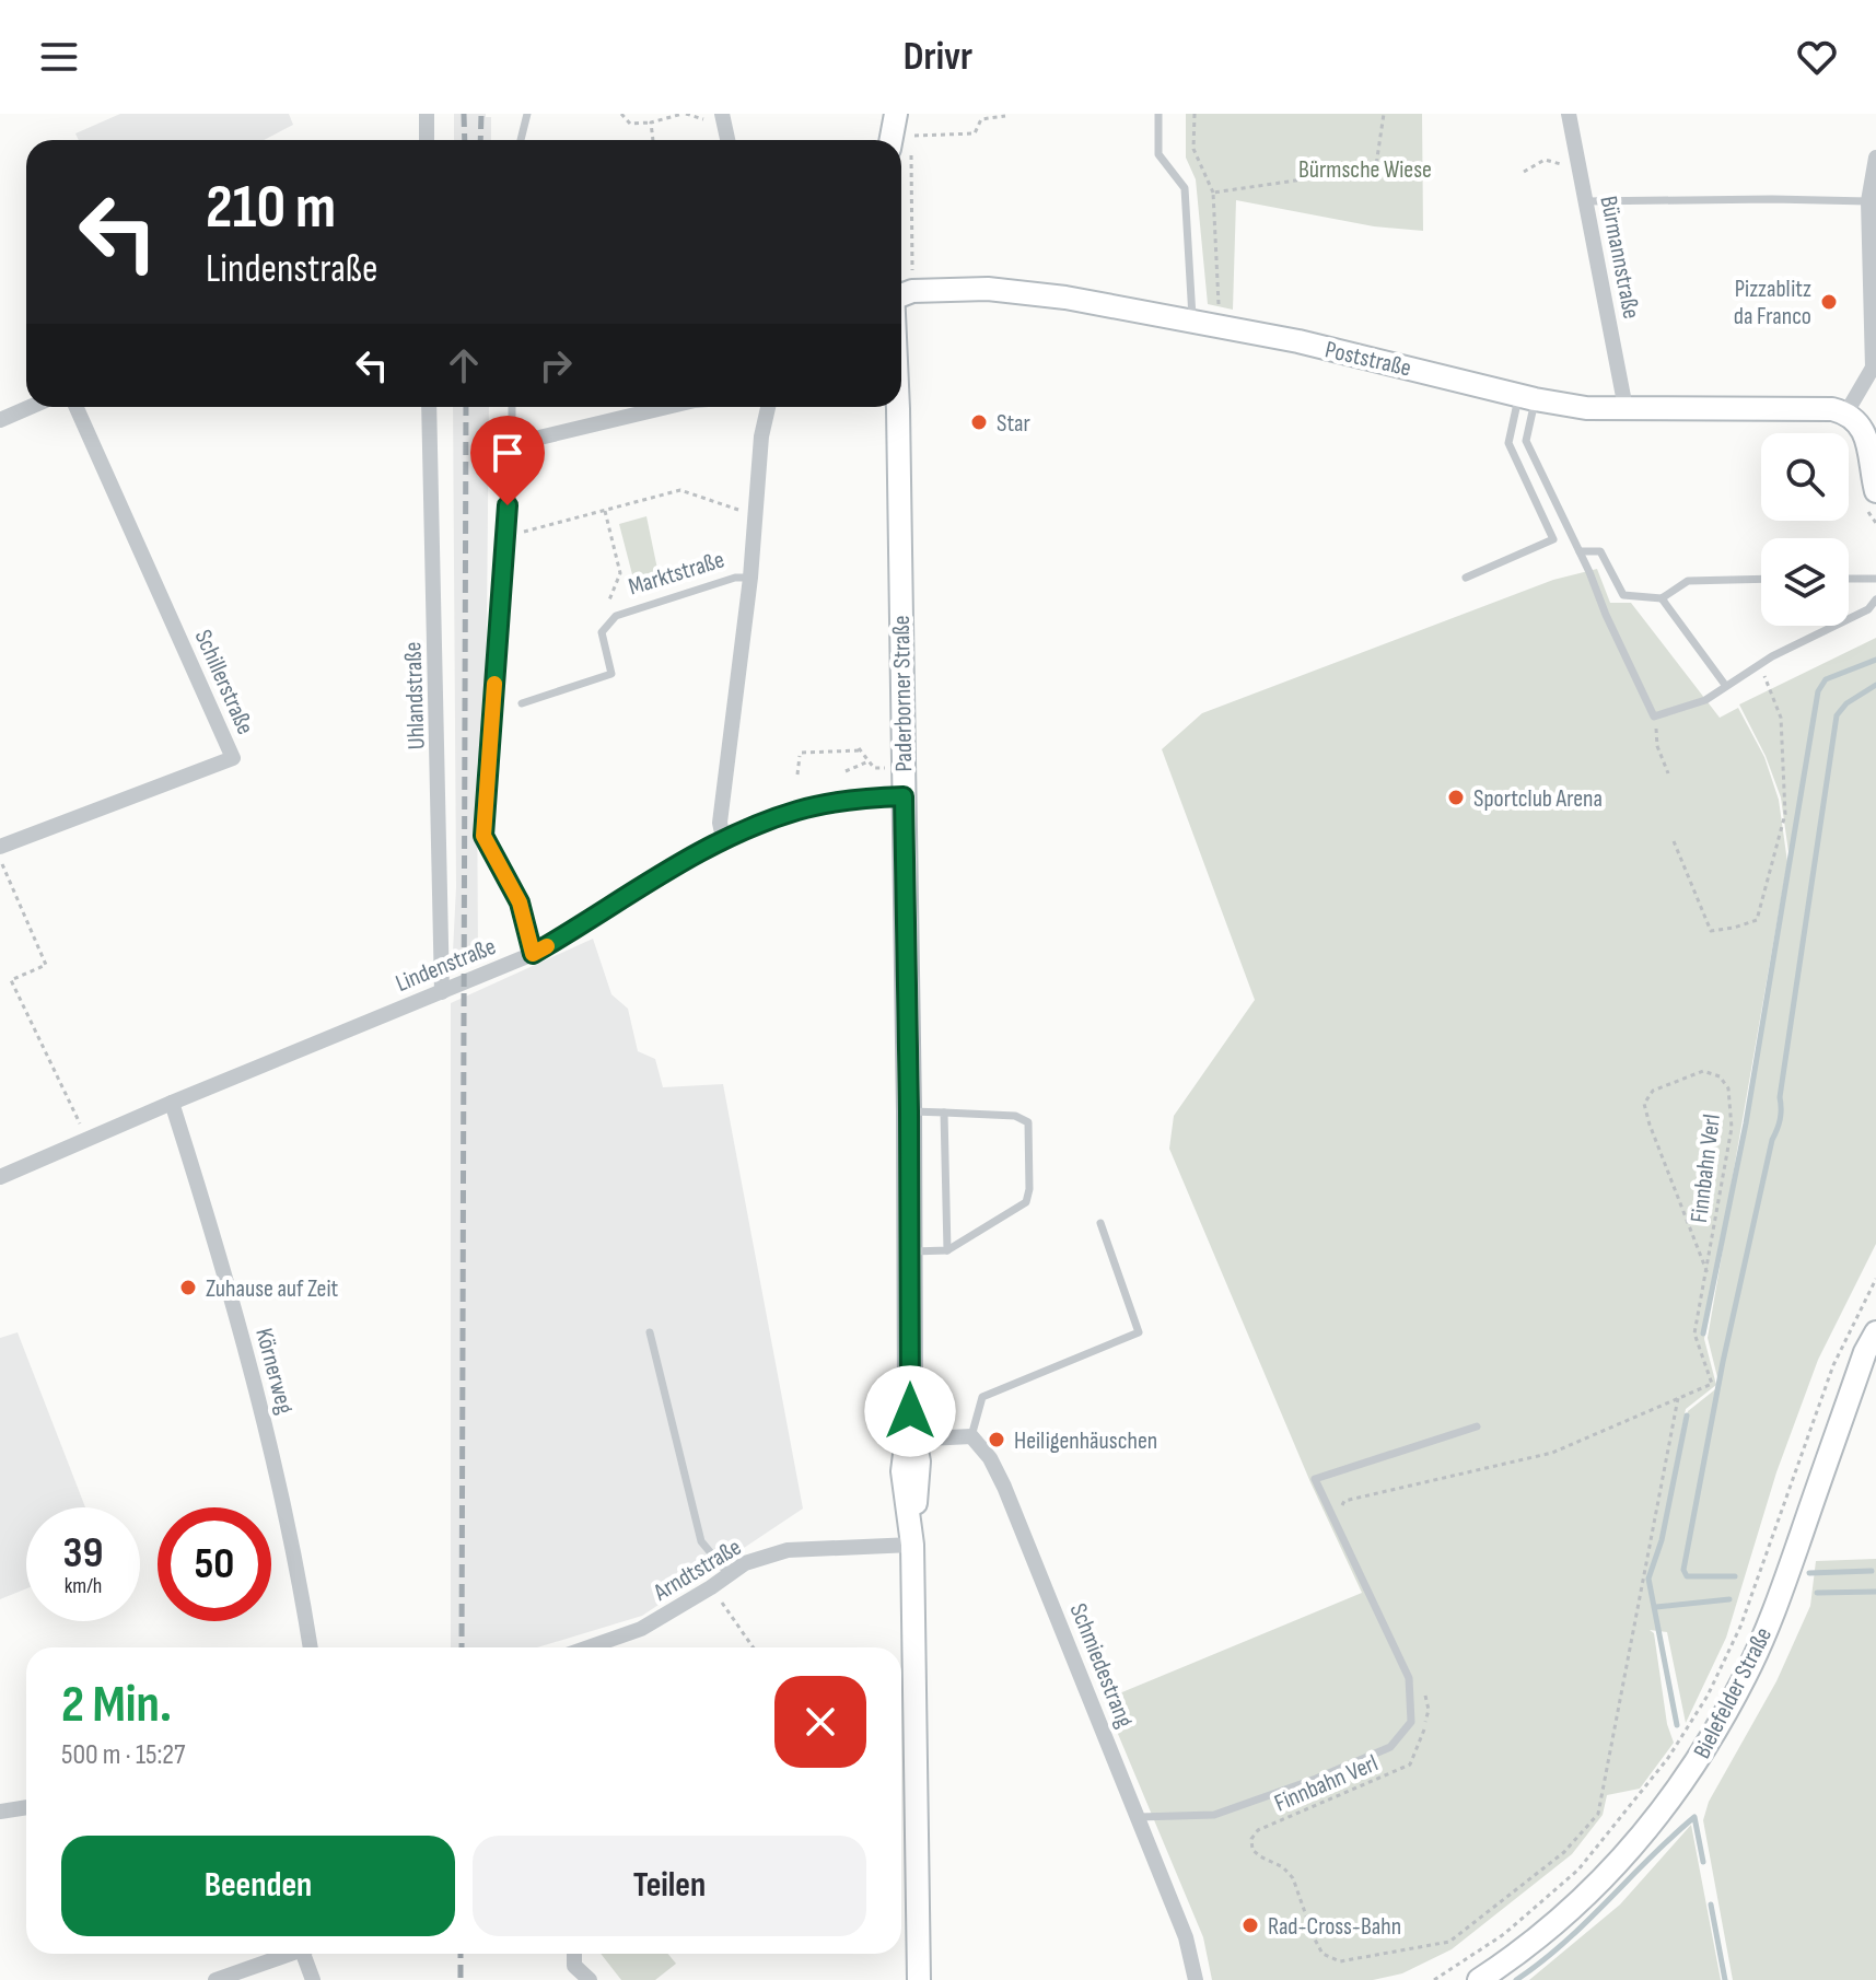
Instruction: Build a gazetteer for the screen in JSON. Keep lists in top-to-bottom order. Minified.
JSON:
{"streets":{"main road":["Poststraße","Paderborner Straße","Bielefelder Straße"],"street":["Bürmannstraße","Marktstraße","Schillerstraße","Uhlandstraße","Lindenstraße","Körnerweg","Arndtstraße","Schmiedestrang"],"path":["Finnbahn Verl"]},"crossings":[["Bürmannstraße","Poststraße"],["Marktstraße","Lindenstraße"],["Paderborner Straße","Lindenstraße"],["Paderborner Straße","Arndtstraße"],["Uhlandstraße","Lindenstraße"],["Lindenstraße","Körnerweg"]],"parks":["Bürmsche Wiese"],"places":["Pizzablitz da Franco","Star","Sportclub Arena","Zuhause auf Zeit","Heiligenhäuschen","Rad-Cross-Bahn"],"page":{"header":"Drivr","turn":["210 m","Lindenstraße"],"speed":"39 km/h","limit":"50","heading":["2 Min.","500 m · 15:27"],"buttons":["Beenden","Teilen"]}}
